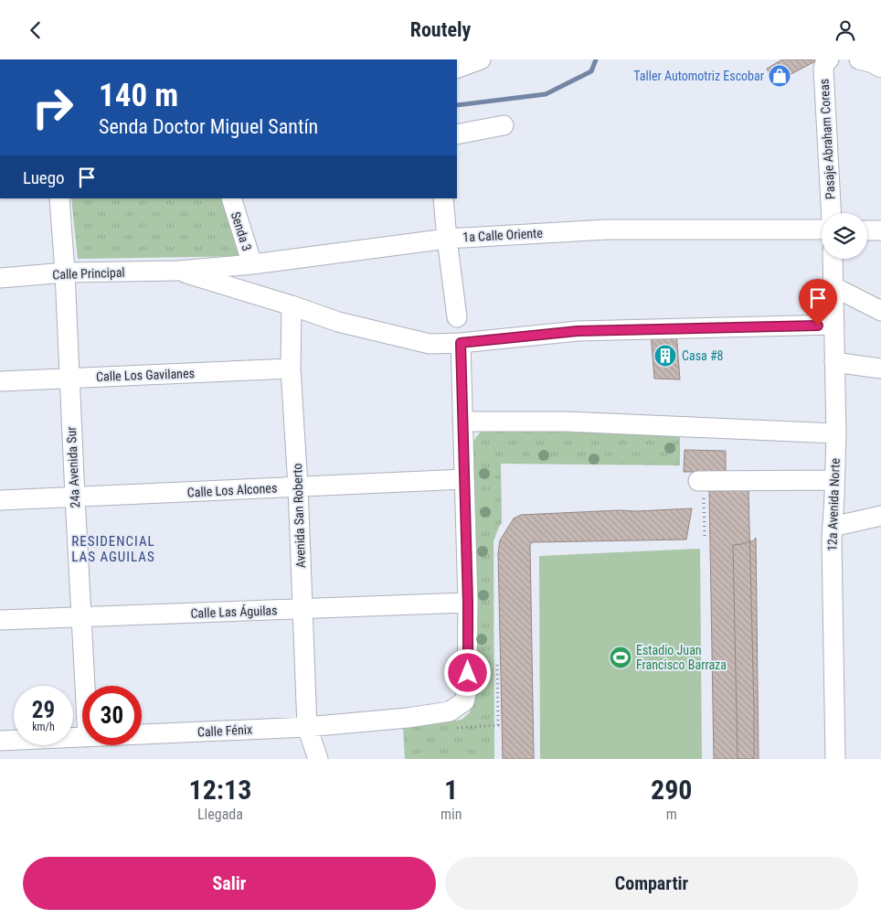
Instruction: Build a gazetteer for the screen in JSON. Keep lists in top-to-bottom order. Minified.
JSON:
{"streets":{"street":["Pasaje Abraham Coreas","Senda 3","1a Calle Oriente","Calle Principal","Calle Los Gavilanes","24a Avenida Sur","Calle Los Alcones","12a Avenida Norte","Avenida San Roberto","Calle Las Águilas","Calle Fénix"]},"crossings":[["Senda 3","1a Calle Oriente"],["1a Calle Oriente","Calle Principal"],["Calle Principal","24a Avenida Sur"],["Calle Los Gavilanes","24a Avenida Sur"],["Calle Los Gavilanes","Avenida San Roberto"],["24a Avenida Sur","Calle Los Alcones"],["24a Avenida Sur","Calle Las Águilas"],["Calle Los Alcones","Avenida San Roberto"],["Avenida San Roberto","Calle Las Águilas"],["Avenida San Roberto","Calle Fénix"]],"districts":["RESIDENCIAL LAS AGUILAS"],"places":{"shop":["Taller Automotriz Escobar"],"building":["Casa #8"],"sports":["Estadio Juan Francisco Barraza"]},"page":{"header":"Routely","turn":["140 m","Senda Doctor Miguel Santín"],"then":"Luego","speed":"29 km/h","limit":"30","eta":["12:13","Llegada","1","min","290","m"],"buttons":["Salir","Compartir"]}}
